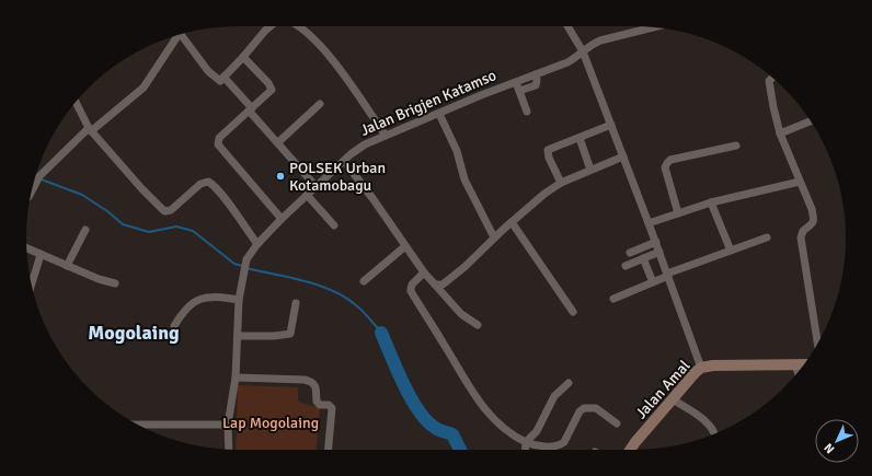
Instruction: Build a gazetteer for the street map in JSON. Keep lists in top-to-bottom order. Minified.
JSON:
{"streets":{"street":["Jalan Brigjen Katamso","Jalan Amal"]},"districts":["Mogolaing"],"parks":["Lap Mogolaing"],"places":["POLSEK Urban Kotamobagu"],"north":"bottom left"}
